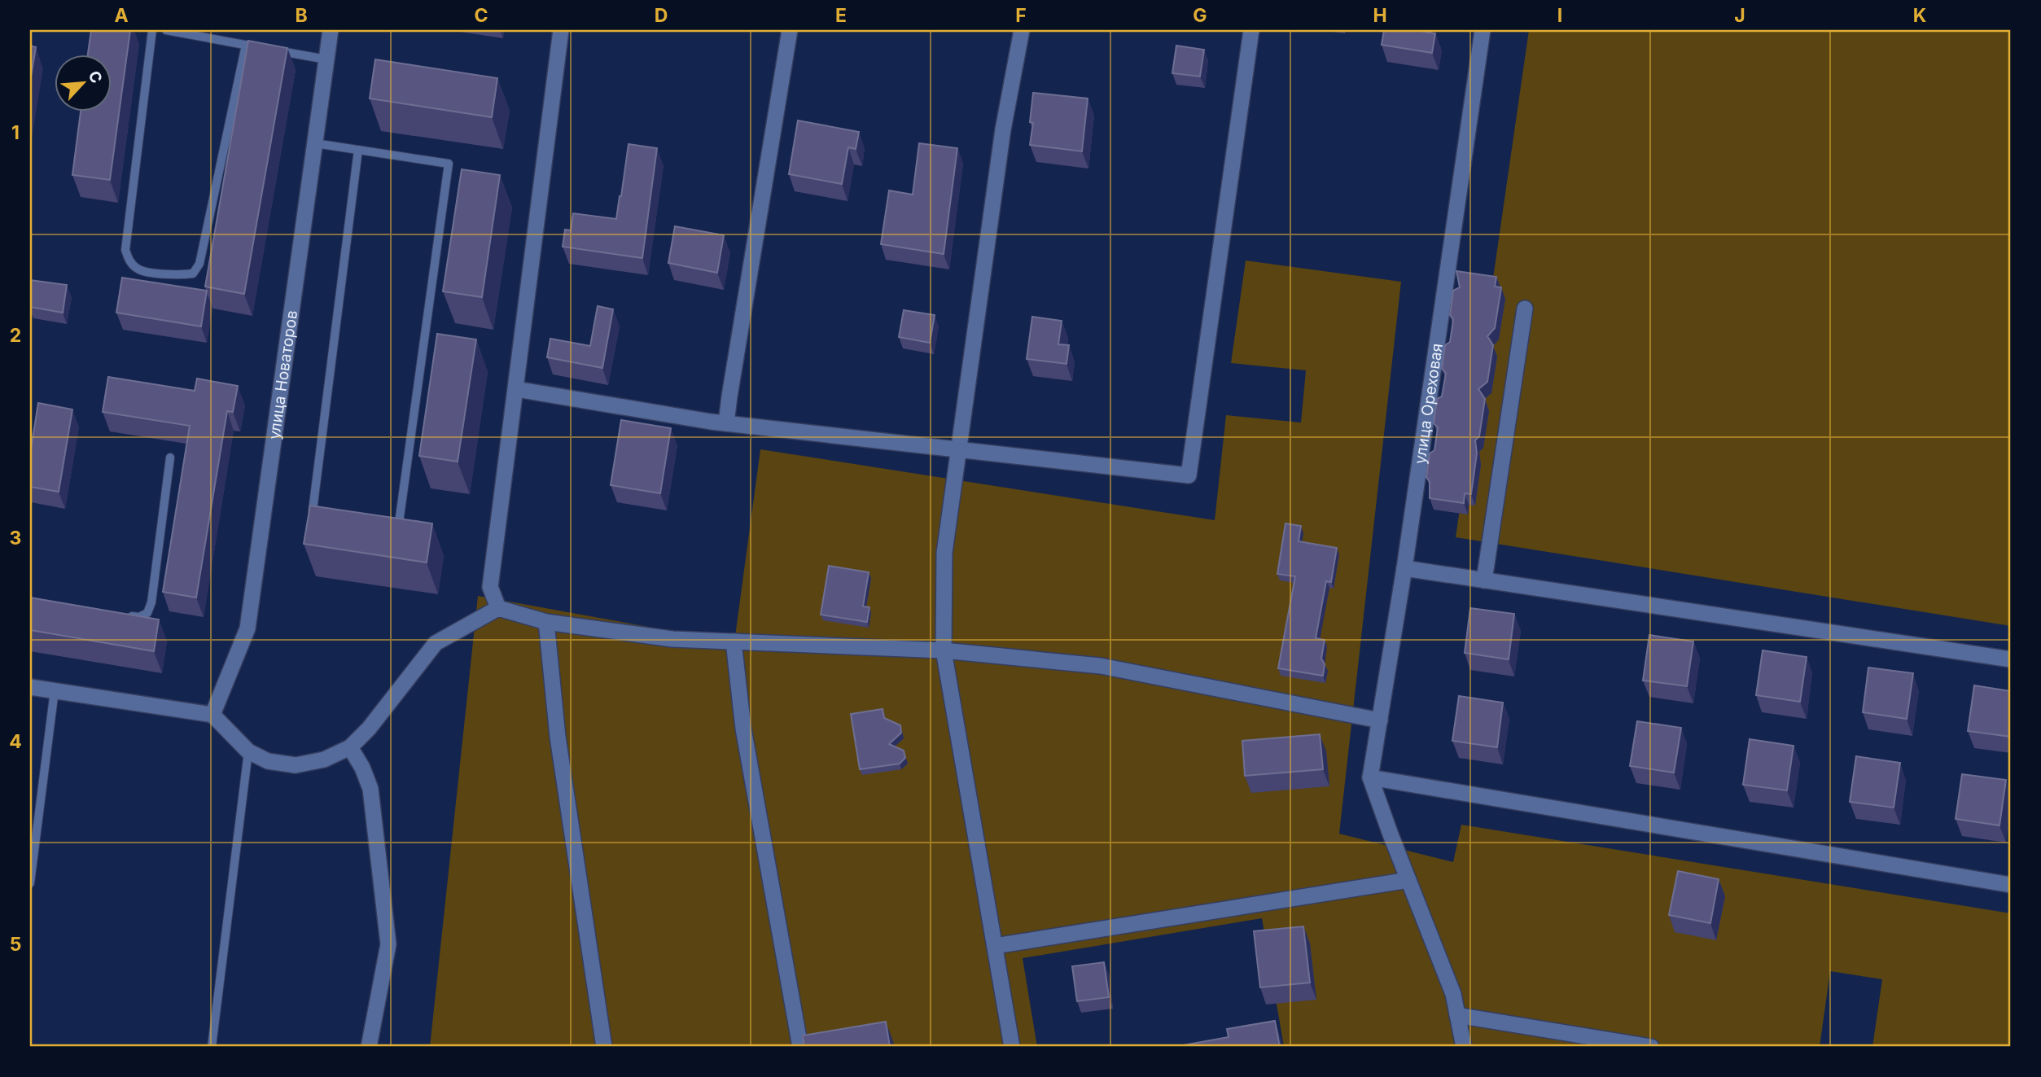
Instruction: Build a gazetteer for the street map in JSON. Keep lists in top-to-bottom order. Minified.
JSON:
{"streets":{"street":["улица Новаторов","улица Ореховая"]},"north":"top right","grid":{"columns":["A","B","C","D","E","F","G","H","I","J","K"],"rows":["1","2","3","4","5"]}}
